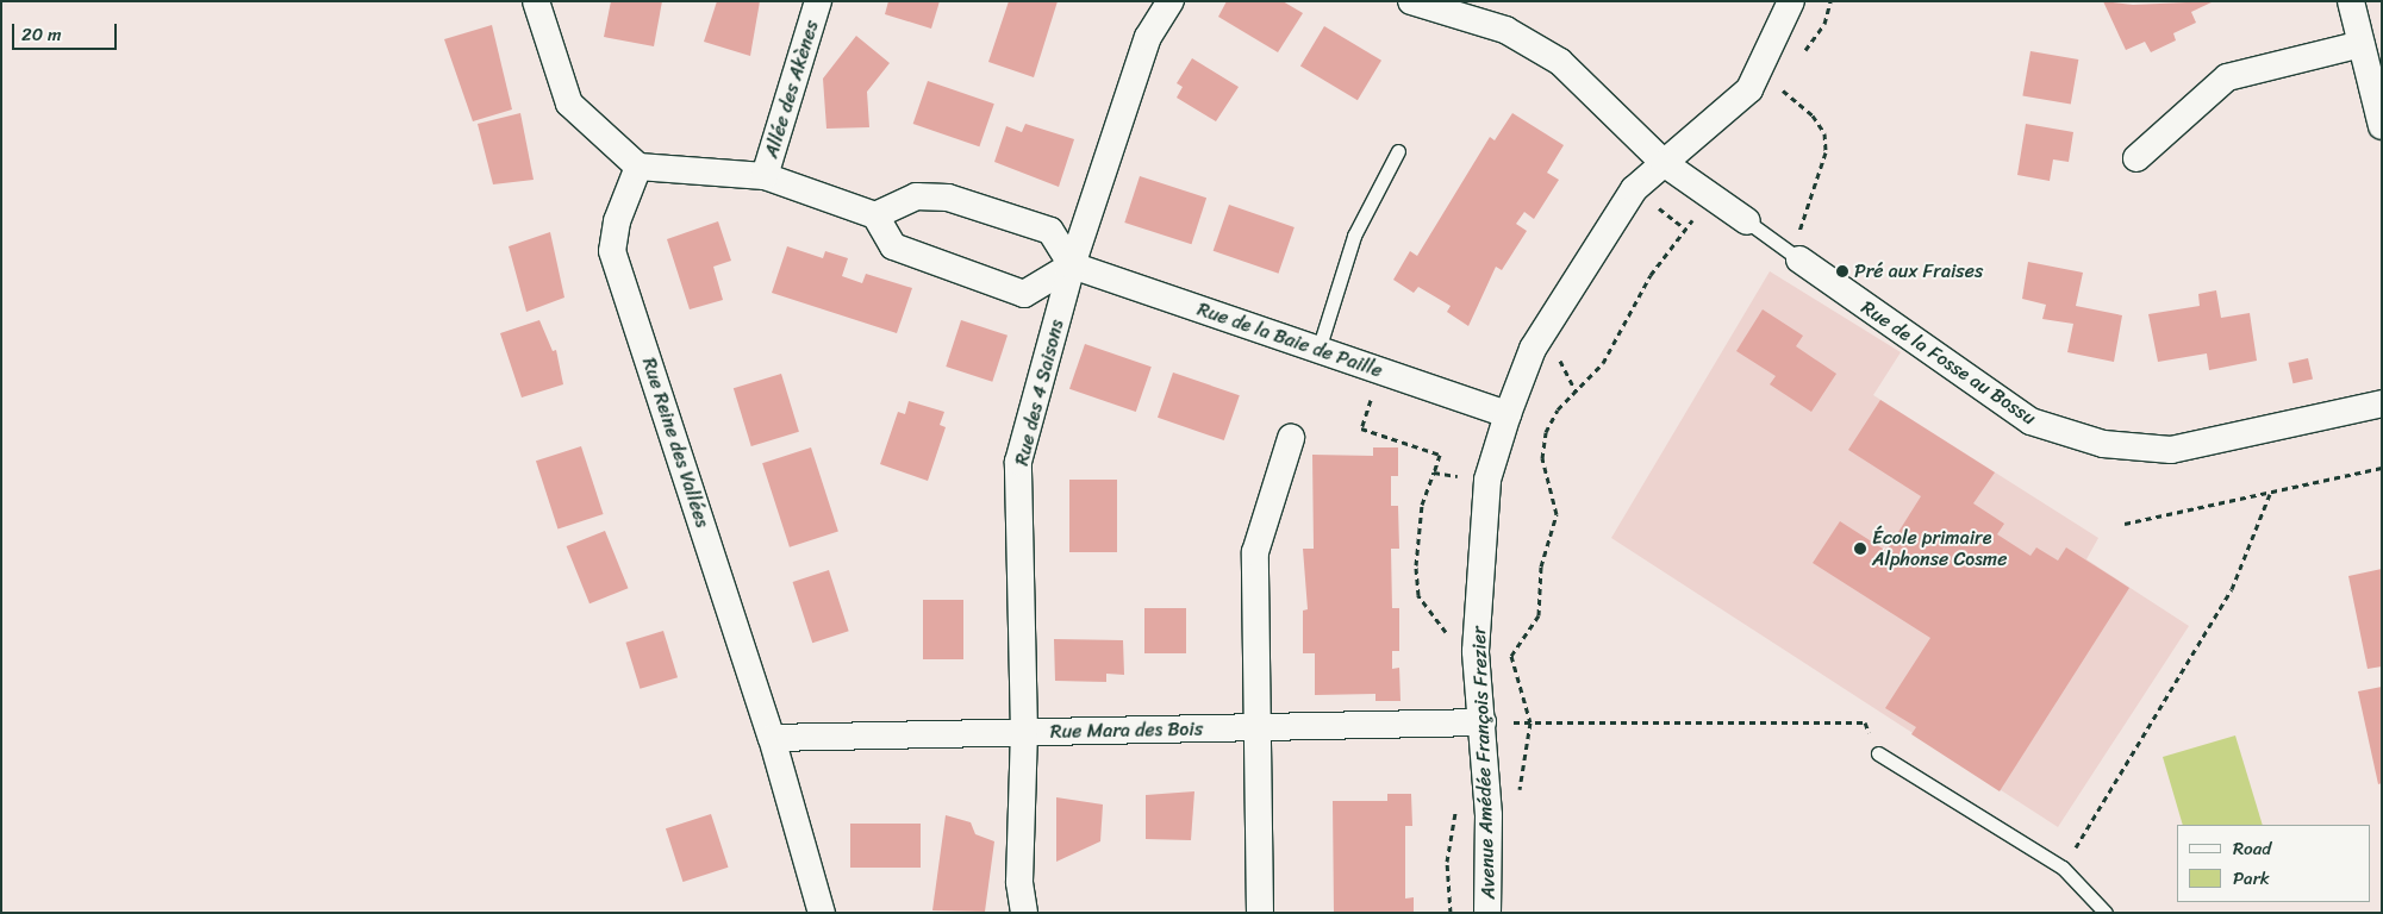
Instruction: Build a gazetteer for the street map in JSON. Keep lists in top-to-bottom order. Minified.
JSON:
{"streets":{"street":["Allée des Akènes","Rue de la Baie de Paille","Rue de la Fosse au Bossu","Rue des 4 Saisons","Rue Reine des Vallées","Rue Mara des Bois","Avenue Amédée François Frezier"]},"crossings":[["Rue de la Baie de Paille","Rue des 4 Saisons"],["Rue de la Baie de Paille","Avenue Amédée François Frezier"],["Rue des 4 Saisons","Rue Mara des Bois"],["Rue Reine des Vallées","Rue Mara des Bois"],["Rue Mara des Bois","Avenue Amédée François Frezier"]],"places":["Pré aux Fraises","École primaire Alphonse Cosme"],"legend":["Road","Park"],"scale_bar":"20 m"}
